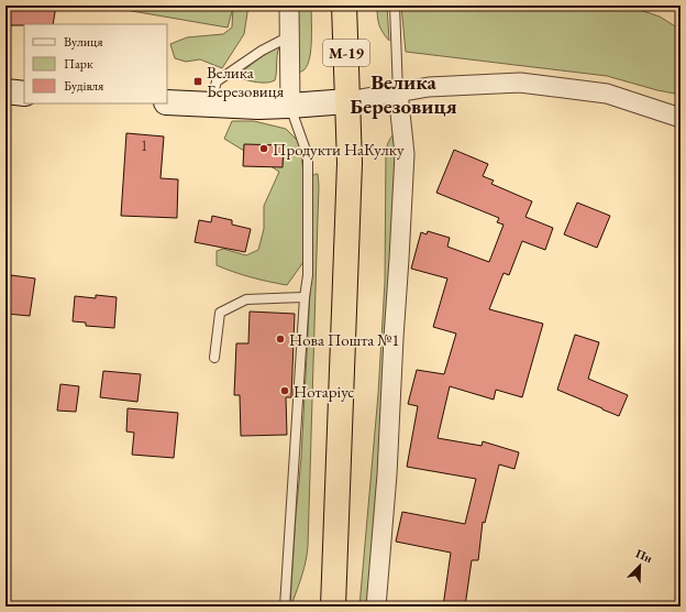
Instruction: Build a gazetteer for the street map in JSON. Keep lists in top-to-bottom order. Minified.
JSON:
{"streets":{"highway":["М-19"]},"districts":["Велика Березовиця"],"places":{"transit":["Велика Березовиця"],"other":["Продукти НаКулку","Нова Пошта №1","Нотаріус"]},"house_numbers":["1"],"legend":["Вулиця","Парк","Будівля"],"north":"top right"}
